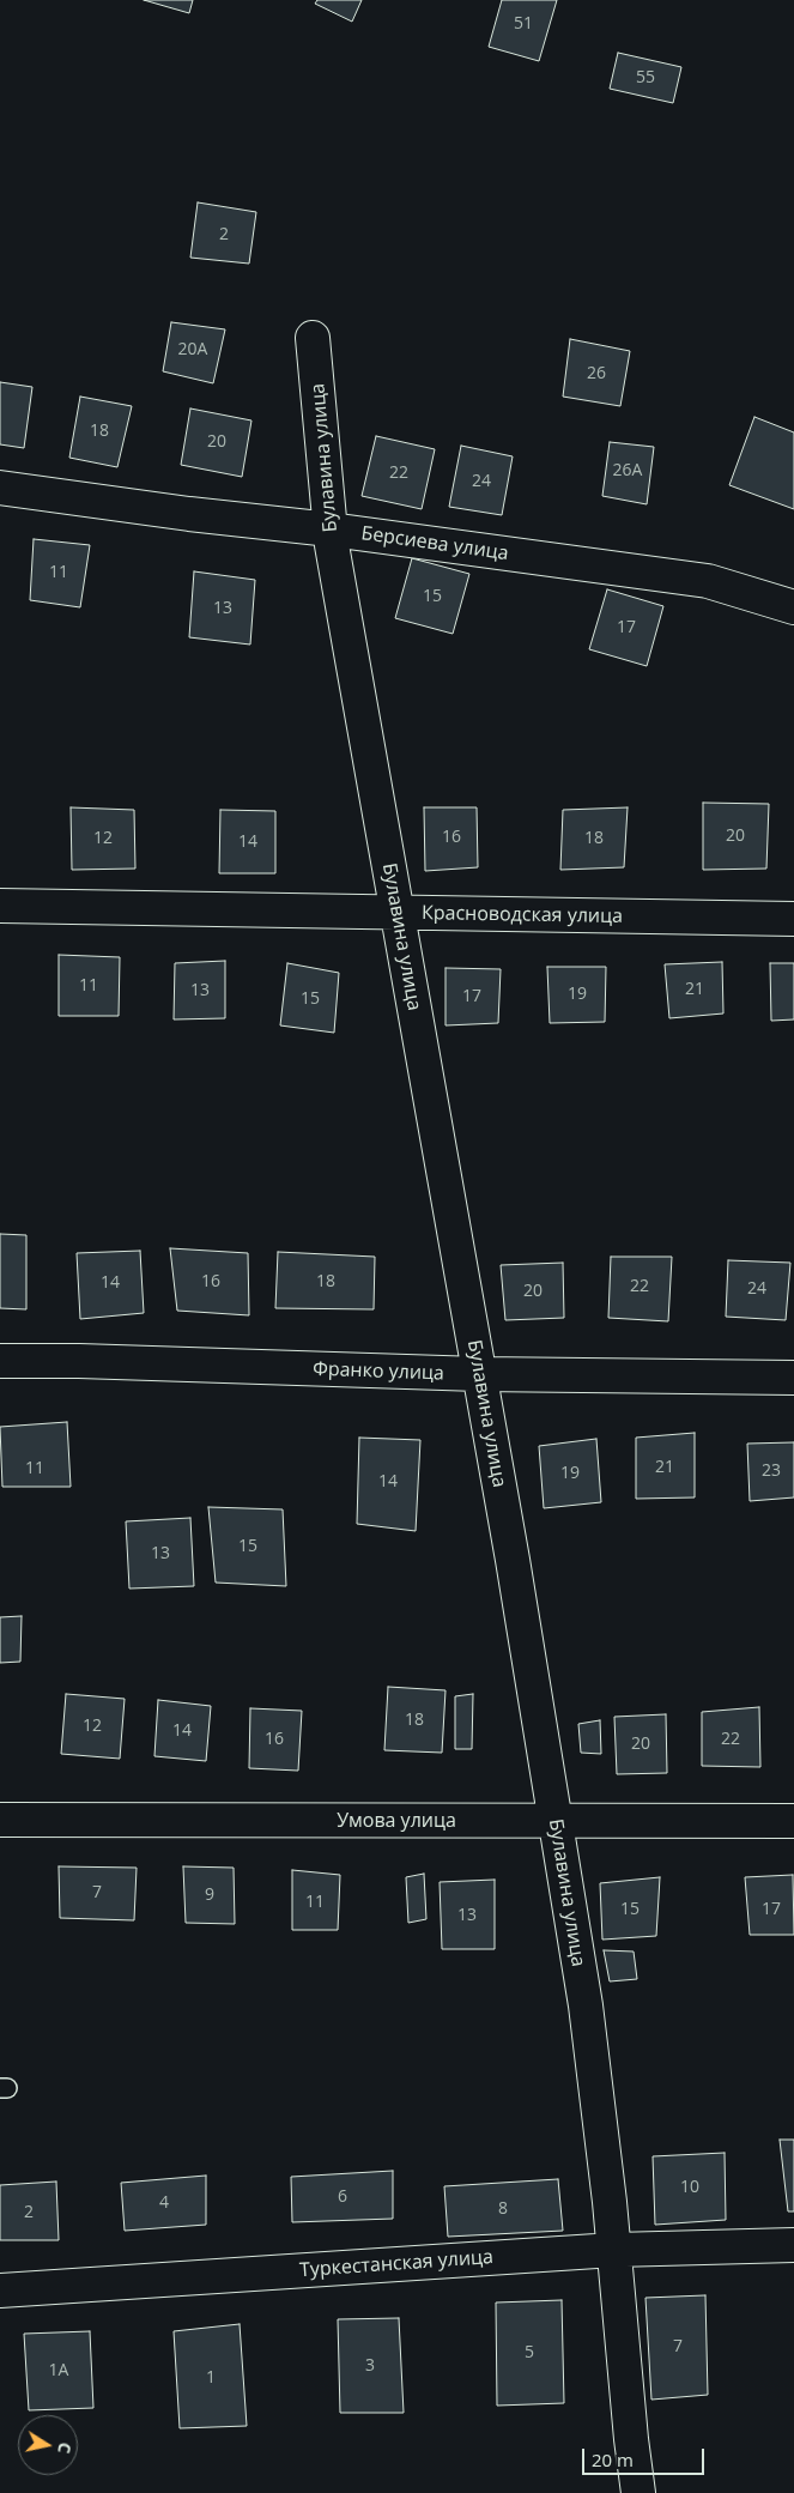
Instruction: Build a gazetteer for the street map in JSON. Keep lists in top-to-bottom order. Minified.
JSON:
{"streets":{"street":["Булавина улица","Берсиева улица","Красноводская улица","Франко улица","Умова улица","Туркестанская улица"]},"crossings":[["Булавина улица","Берсиева улица"],["Булавина улица","Красноводская улица"],["Булавина улица","Франко улица"],["Булавина улица","Умова улица"],["Булавина улица","Туркестанская улица"]],"house_numbers":["51","55","2","20А","26","18","20","26А","22","24","11","15","13","17","20","16","12","18","14","11","21","13","19","17","15","16","18","14","22","24","20","21","11","23","19","14","15","13","18","12","14","16","22","20","7","9","11","15","17","13","10","6","4","8","2","7","5","3","1А","1"],"scale_bar":"20 m","north":"right"}
